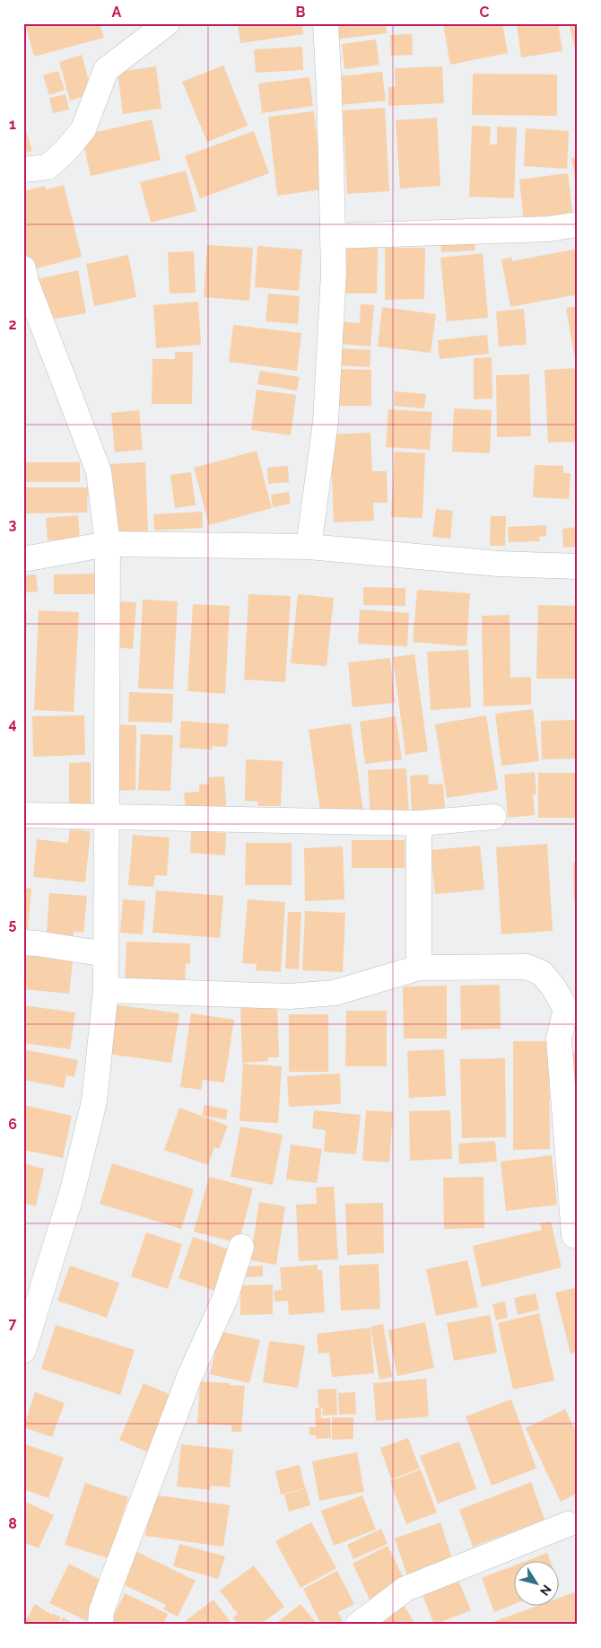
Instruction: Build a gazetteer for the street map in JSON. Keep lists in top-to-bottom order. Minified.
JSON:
{"north":"bottom right","grid":{"columns":["A","B","C"],"rows":["1","2","3","4","5","6","7","8"]}}
